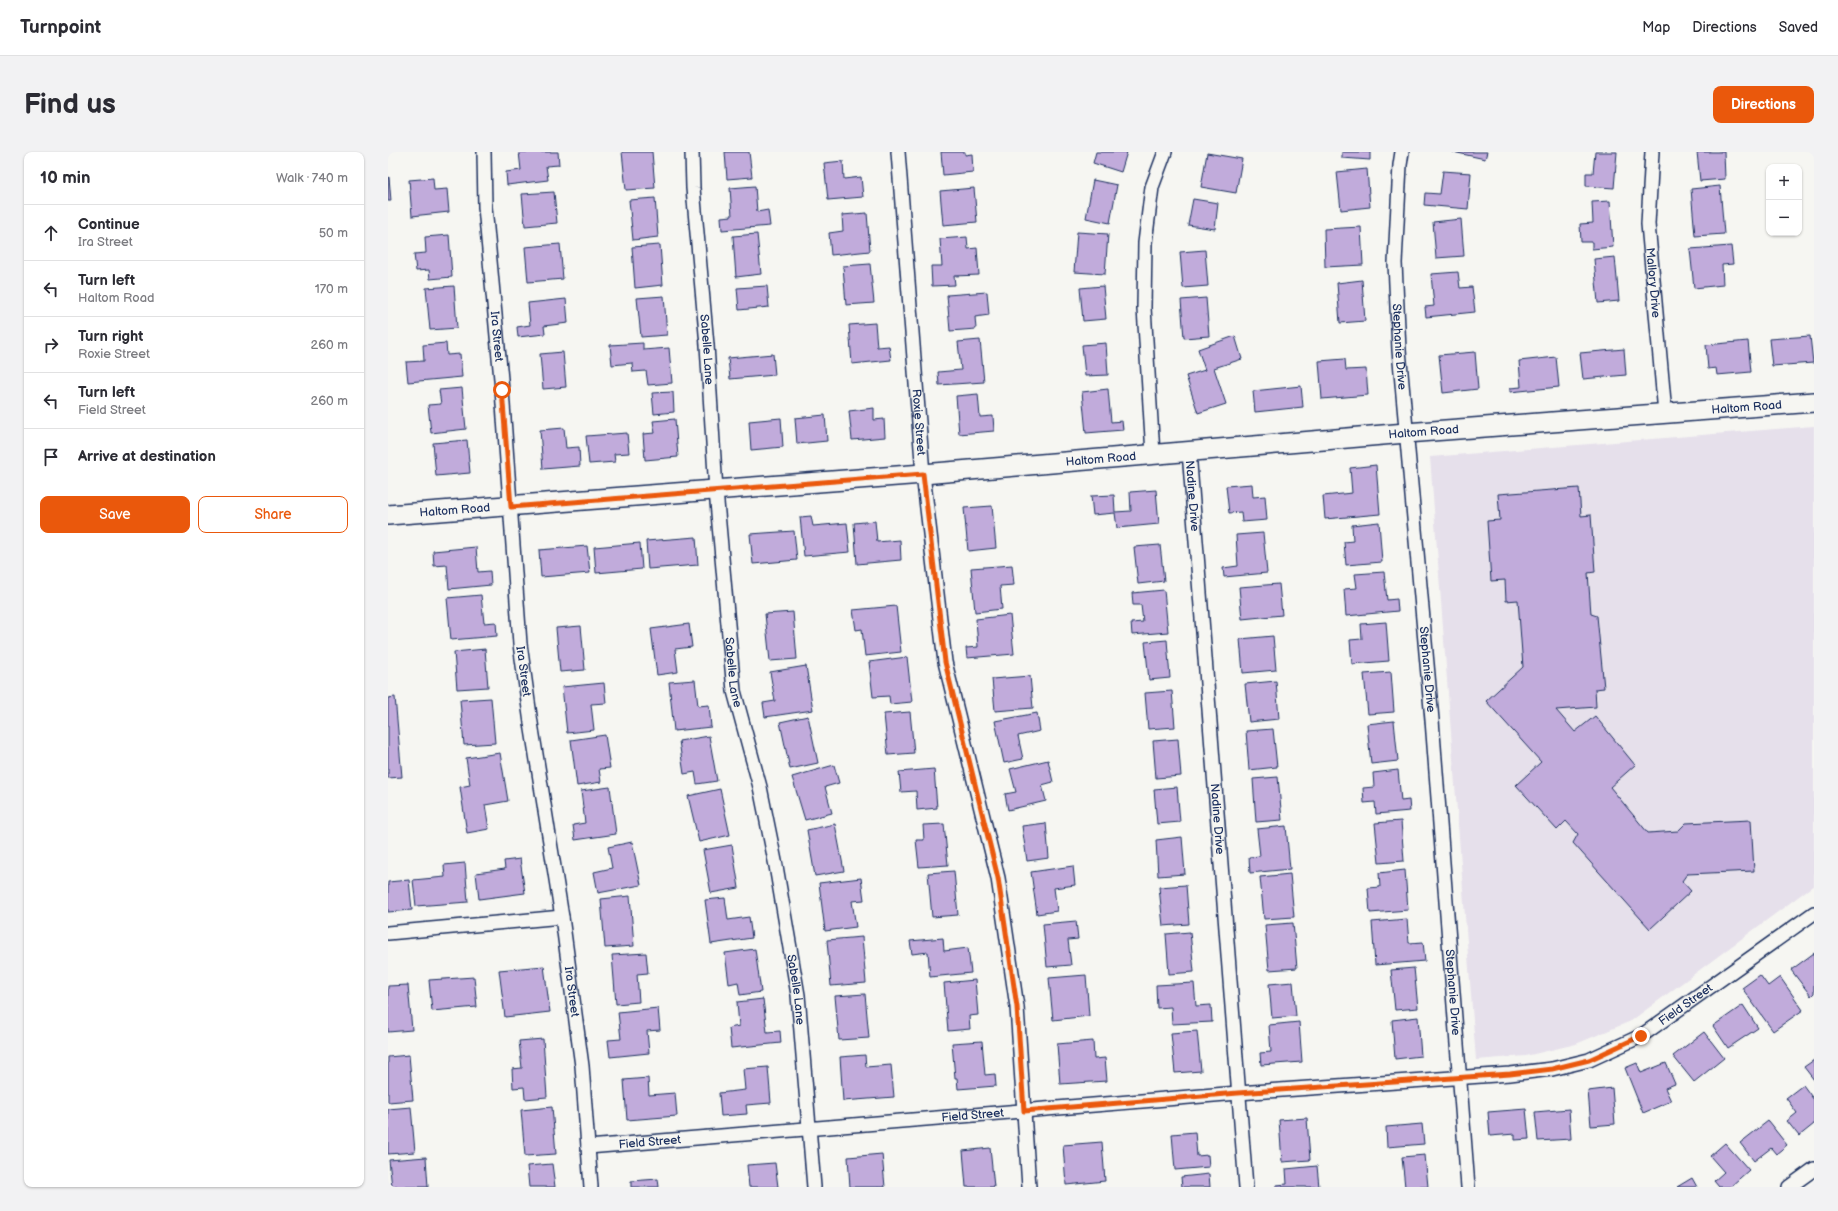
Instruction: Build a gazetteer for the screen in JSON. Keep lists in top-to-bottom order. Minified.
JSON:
{"streets":{"main road":["Haltom Road"],"street":["Mallory Drive","Ira Street","Stephanie Drive","Sabelle Lane","Roxie Street","Nadine Drive","Field Street"]},"crossings":[["Mallory Drive","Haltom Road"],["Ira Street","Haltom Road"],["Ira Street","Field Street"],["Stephanie Drive","Haltom Road"],["Stephanie Drive","Field Street"],["Sabelle Lane","Haltom Road"],["Sabelle Lane","Field Street"],["Haltom Road","Roxie Street"],["Haltom Road","Nadine Drive"],["Roxie Street","Field Street"],["Nadine Drive","Field Street"]],"page":{"header":"Turnpoint","nav":["Map","Directions","Saved"],"buttons":["Directions",["Save","Share"]],"title":"Find us","heading":["10 min","Walk · 740 m"],"map_buttons":["+","−"],"list":[["Continue","Ira Street","50 m"],["Turn left","Haltom Road","170 m"],["Turn right","Roxie Street","260 m"],["Turn left","Field Street","260 m"],"Arrive at destination"]}}
